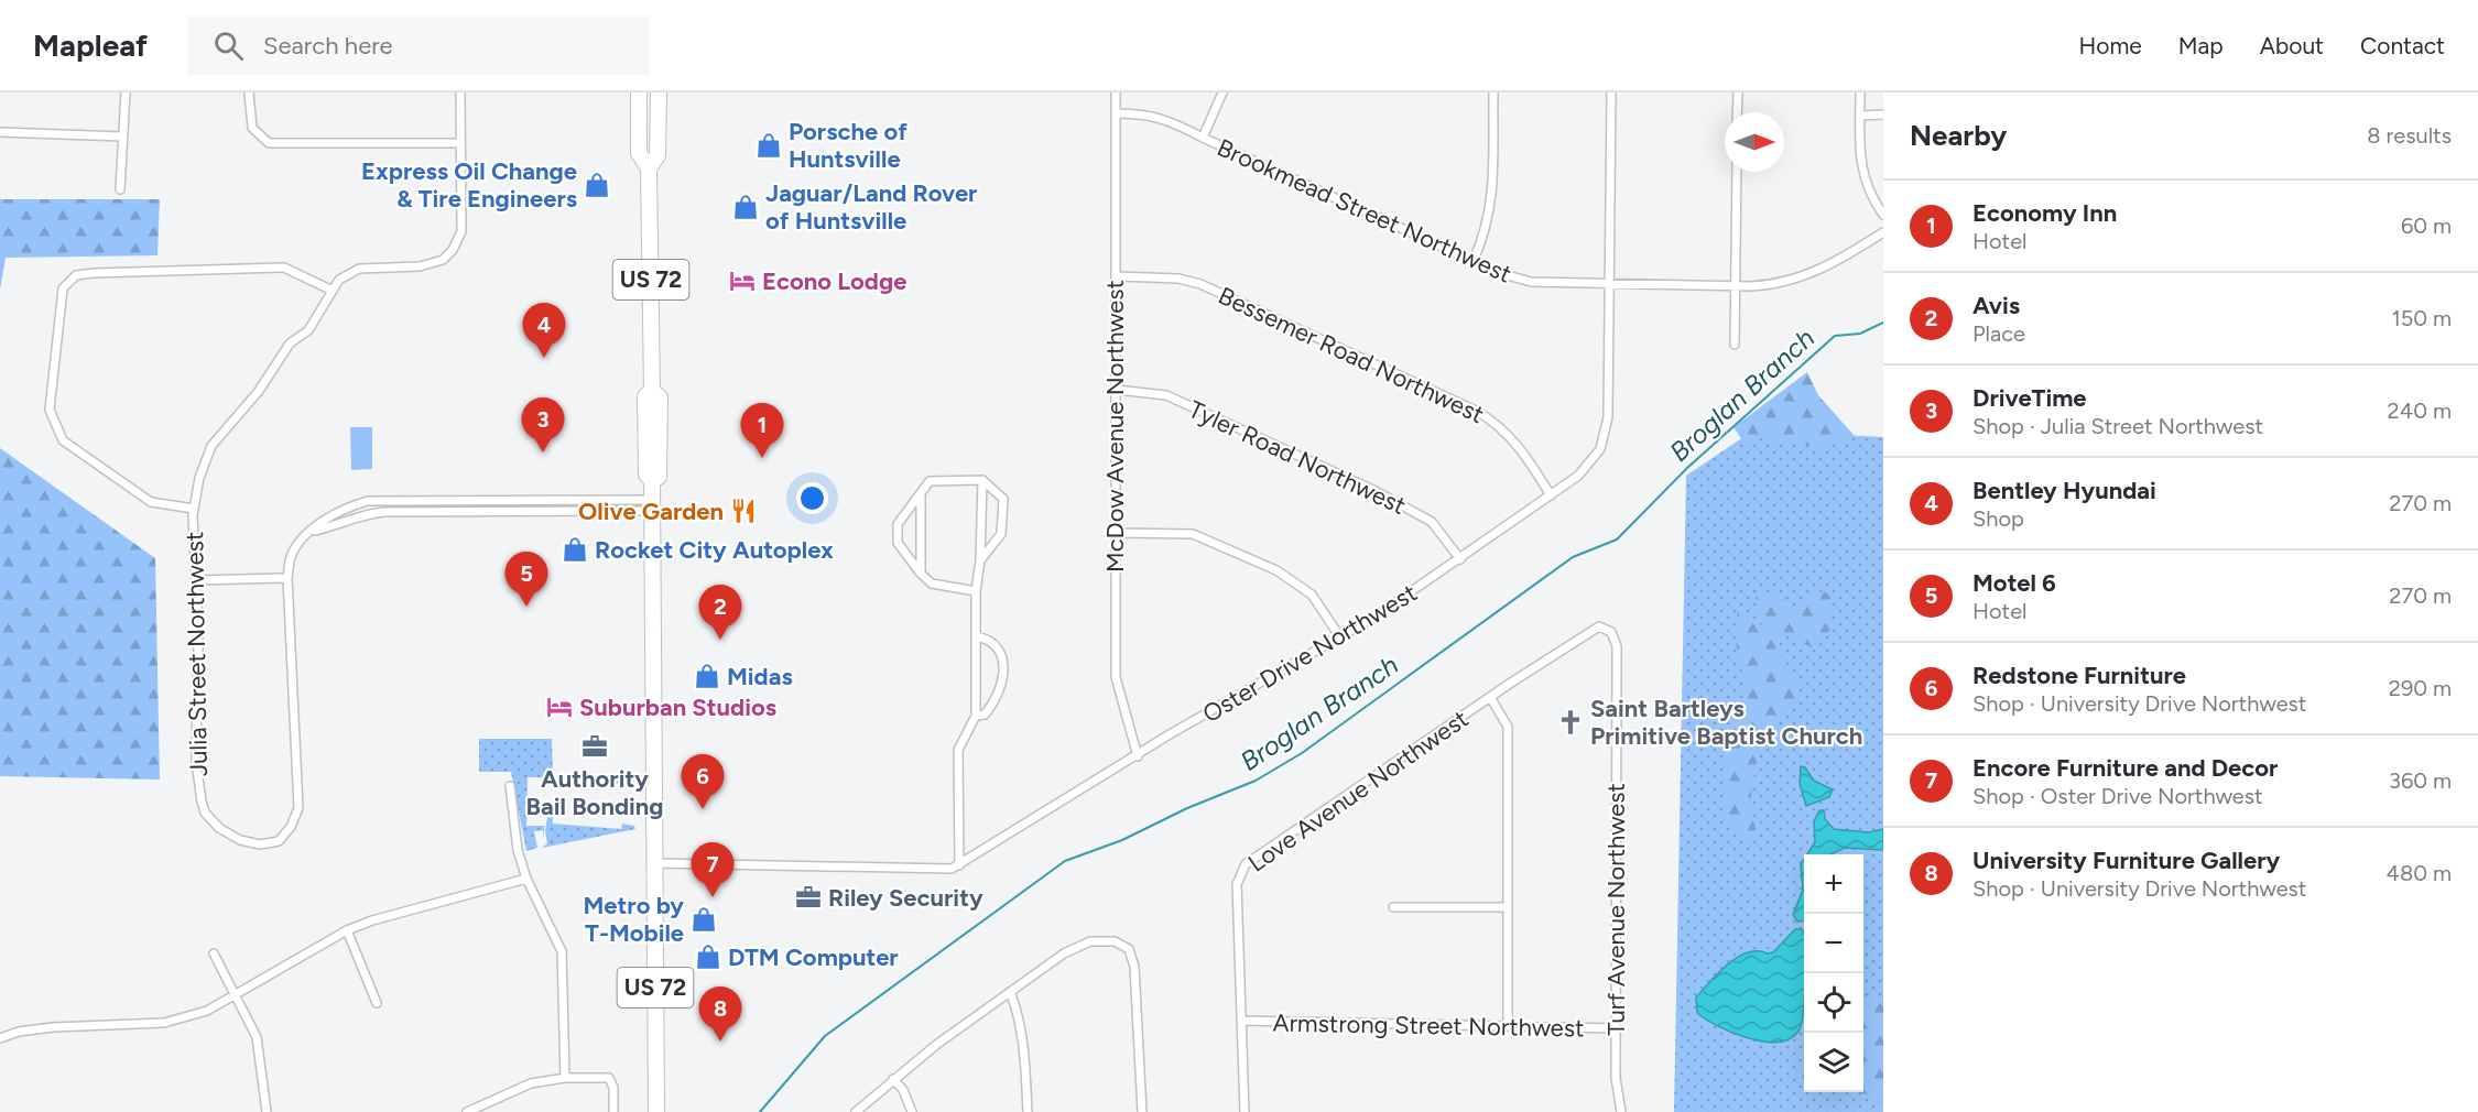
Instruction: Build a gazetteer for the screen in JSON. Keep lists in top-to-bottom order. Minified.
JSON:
{"streets":{"highway":["US 72"],"street":["Brookmead Street Northwest","Bessemer Road Northwest","McDow Avenue Northwest","Tyler Road Northwest","Oster Drive Northwest","Julia Street Northwest","Love Avenue Northwest","Turf Avenue Northwest","Armstrong Street Northwest"]},"crossings":[["Brookmead Street Northwest","McDow Avenue Northwest"],["Brookmead Street Northwest","Oster Drive Northwest"],["US 72","Oster Drive Northwest"],["US 72","Julia Street Northwest"],["Bessemer Road Northwest","McDow Avenue Northwest"],["Bessemer Road Northwest","Oster Drive Northwest"],["McDow Avenue Northwest","Tyler Road Northwest"],["McDow Avenue Northwest","Oster Drive Northwest"],["Tyler Road Northwest","Oster Drive Northwest"],["Love Avenue Northwest","Turf Avenue Northwest"],["Love Avenue Northwest","Armstrong Street Northwest"],["Turf Avenue Northwest","Armstrong Street Northwest"]],"water":["Broglan Branch"],"places":{"shop":["Porsche of Huntsville","Express Oil Change & Tire Engineers","Jaguar/Land Rover of Huntsville","Rocket City Autoplex","Midas","Metro by T-Mobile","DTM Computer"],"hotel":["Econo Lodge","Suburban Studios"],"restaurant":["Olive Garden"],"church":["Saint Bartleys Primitive Baptist Church"],"office":["Authority Bail Bonding","Riley Security"]},"north":"right","page":{"header":"Mapleaf","search":"Search here","nav":["Home","Map","About","Contact"],"heading":["Nearby","8 results"],"list":[{"mark":"1","name":"Economy Inn","note":"Hotel","value":"60 m"},{"mark":"2","name":"Avis","note":"Place","value":"150 m"},{"mark":"3","name":"DriveTime","note":"Shop · Julia Street Northwest","value":"240 m"},{"mark":"4","name":"Bentley Hyundai","note":"Shop","value":"270 m"},{"mark":"5","name":"Motel 6","note":"Hotel","value":"270 m"},{"mark":"6","name":"Redstone Furniture","note":"Shop · University Drive Northwest","value":"290 m"},{"mark":"7","name":"Encore Furniture and Decor","note":"Shop · Oster Drive Northwest","value":"360 m"},{"mark":"8","name":"University Furniture Gallery","note":"Shop · University Drive Northwest","value":"480 m"}],"pins":["4","3","1","5","2","6","7","8"],"map_buttons":["+","−"]}}
